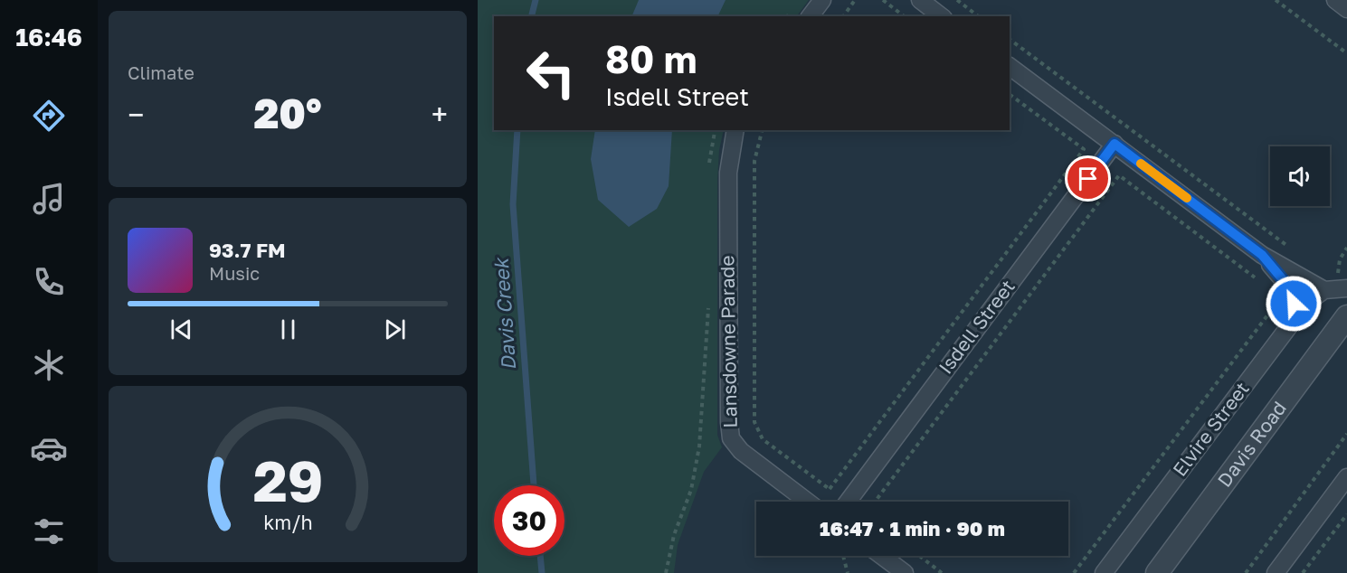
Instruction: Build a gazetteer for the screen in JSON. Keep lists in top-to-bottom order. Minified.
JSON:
{"streets":{"street":["Isdell Street","Lansdowne Parade","Elvire Street","Davis Road"]},"water":["Davis Creek"],"page":{"tabs":"16:46","tile":"Climate","turn":["80 m","Isdell Street"],"heat":["−","20°","+"],"song":["93.7 FM","Music"],"limit":"30","trip":"16:47 · 1 min · 90 m","gauge":["29","km/h"]}}
